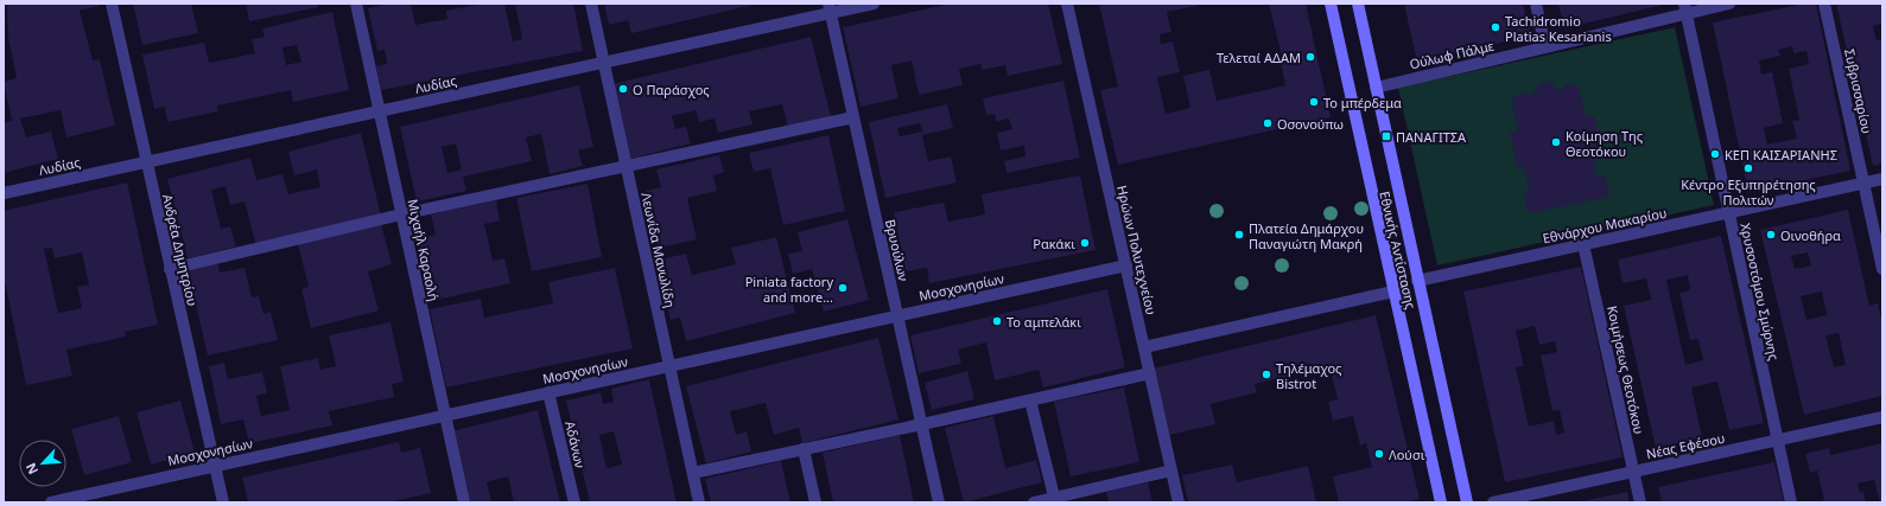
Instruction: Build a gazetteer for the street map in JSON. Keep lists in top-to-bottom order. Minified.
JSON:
{"streets":{"main road":["Εθνικής Αντίστασης"],"street":["Ούλωφ Πάλμε","Λυδίας","Συβρισσαρίου","Εθνάρχου Μακαρίου","Ανδρέα Δημητρίου","Μιχαήλ Καραολή","Λεωνίδα Μανωλίδη","Βρυούλων","Ηρώων Πολυτεχνείου","Μοσχονησίων","Χρυσοστόμου Σμύρνης","Κοιμήσεως Θεοτόκου","Αδάνων","Νέας Εφέσου"]},"crossings":[["Ούλωφ Πάλμε","Εθνικής Αντίστασης"],["Ούλωφ Πάλμε","Χρυσοστόμου Σμύρνης"],["Λυδίας","Ανδρέα Δημητρίου"],["Λυδίας","Μιχαήλ Καραολή"],["Λυδίας","Λεωνίδα Μανωλίδη"],["Λυδίας","Βρυούλων"],["Συβρισσαρίου","Εθνάρχου Μακαρίου"],["Εθνάρχου Μακαρίου","Εθνικής Αντίστασης"],["Εθνάρχου Μακαρίου","Χρυσοστόμου Σμύρνης"],["Εθνάρχου Μακαρίου","Κοιμήσεως Θεοτόκου"],["Ανδρέα Δημητρίου","Μοσχονησίων"],["Μιχαήλ Καραολή","Μοσχονησίων"],["Λεωνίδα Μανωλίδη","Μοσχονησίων"],["Βρυούλων","Μοσχονησίων"],["Ηρώων Πολυτεχνείου","Μοσχονησίων"],["Μοσχονησίων","Αδάνων"],["Χρυσοστόμου Σμύρνης","Νέας Εφέσου"],["Κοιμήσεως Θεοτόκου","Νέας Εφέσου"]],"places":{"other":["Tachidromio Platias Kesarianis","Τελεταί ΑΔΑΜ","Ο Παράσχος","Το μπέρδεμα","Οσονούπω","Κοίμηση Της Θεοτόκου","ΚΕΠ ΚΑΙΣΑΡΙΑΝΗΣ","Κέντρο Εξυπηρέτησης Πολιτών","Πλατεία Δημάρχου Παναγιώτη Μακρή","Οινοθήρα","Ρακάκι","Piniata factory and more...","Το αμπελάκι","Τηλέμαχος Bistrot","Λούσι"],"transit":["ΠΑΝΑΓΙΤΣΑ"]},"north":"bottom left"}
